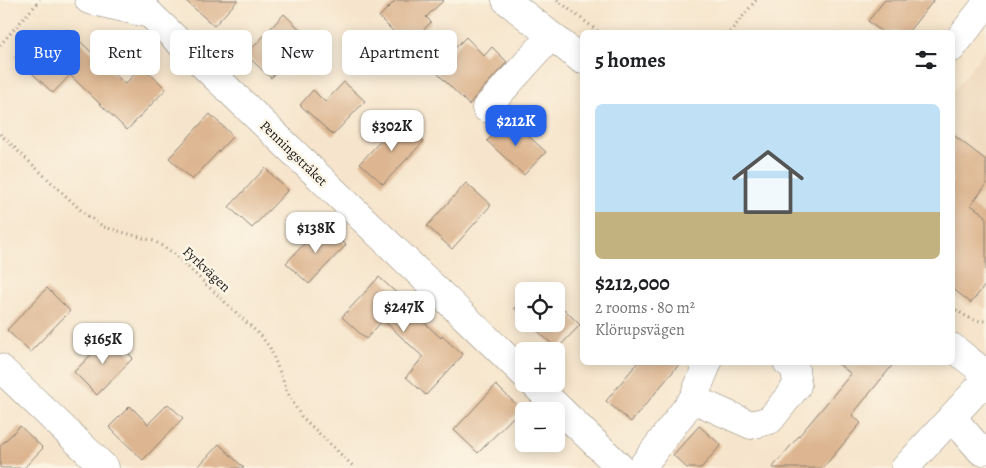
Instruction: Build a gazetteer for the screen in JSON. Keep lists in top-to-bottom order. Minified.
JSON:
{"streets":{"street":["Penningstråket"],"path":["Fyrkvägen"]},"page":{"chip":["Buy","Rent","Filters","New","Apartment"],"heading":"5 homes","list":[{"name":"$212,000","note":"2 rooms · 80 m² · Klörupsvägen"}],"price":["$212K","$302K","$138K","$247K","$165K"],"map_buttons":["+","−"]}}
